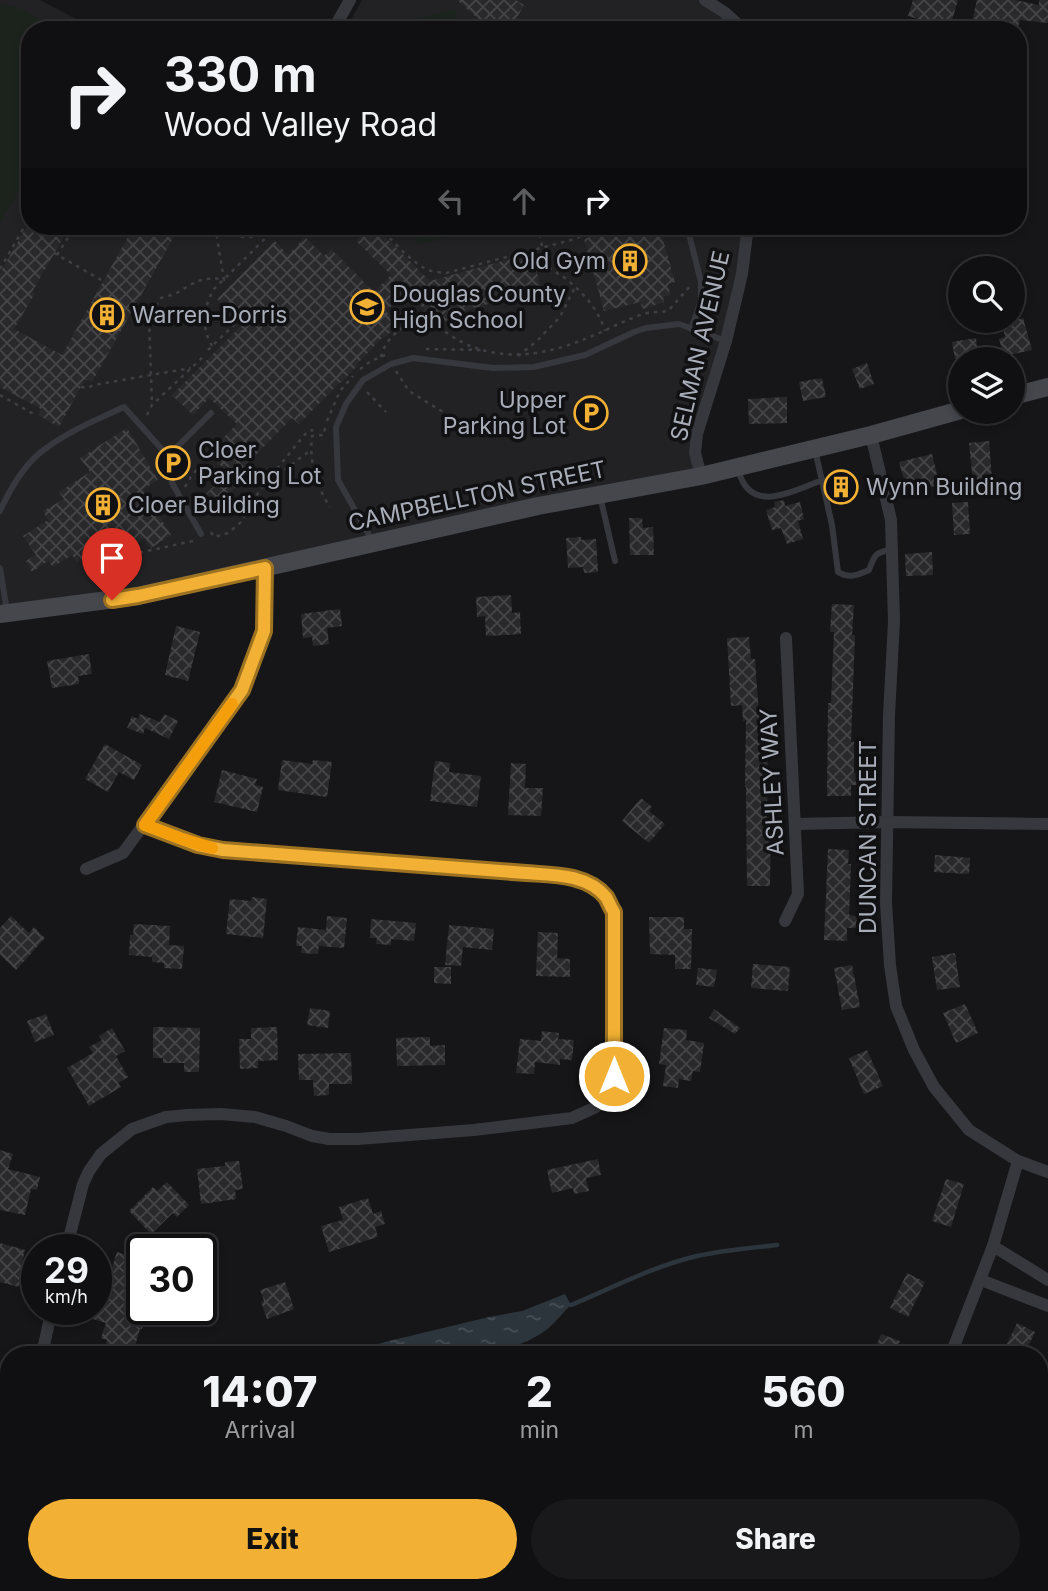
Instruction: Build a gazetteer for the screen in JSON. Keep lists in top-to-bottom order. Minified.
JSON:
{"streets":{"main road":["CAMPBELLTON STREET"],"street":["SELMAN AVENUE","ASHLEY WAY","DUNCAN STREET"]},"crossings":[["SELMAN AVENUE","CAMPBELLTON STREET"],["CAMPBELLTON STREET","DUNCAN STREET"]],"places":{"building":["Old Gym","Warren-Dorris","Wynn Building","Cloer Building"],"school or university":["Douglas County High School"],"parking":["Upper Parking Lot","Cloer Parking Lot"]},"page":{"turn":["330 m","Wood Valley Road"],"speed":"29 km/h","limit":"30","eta":["14:07","Arrival","2","min","560","m"],"buttons":["Exit","Share"]}}
